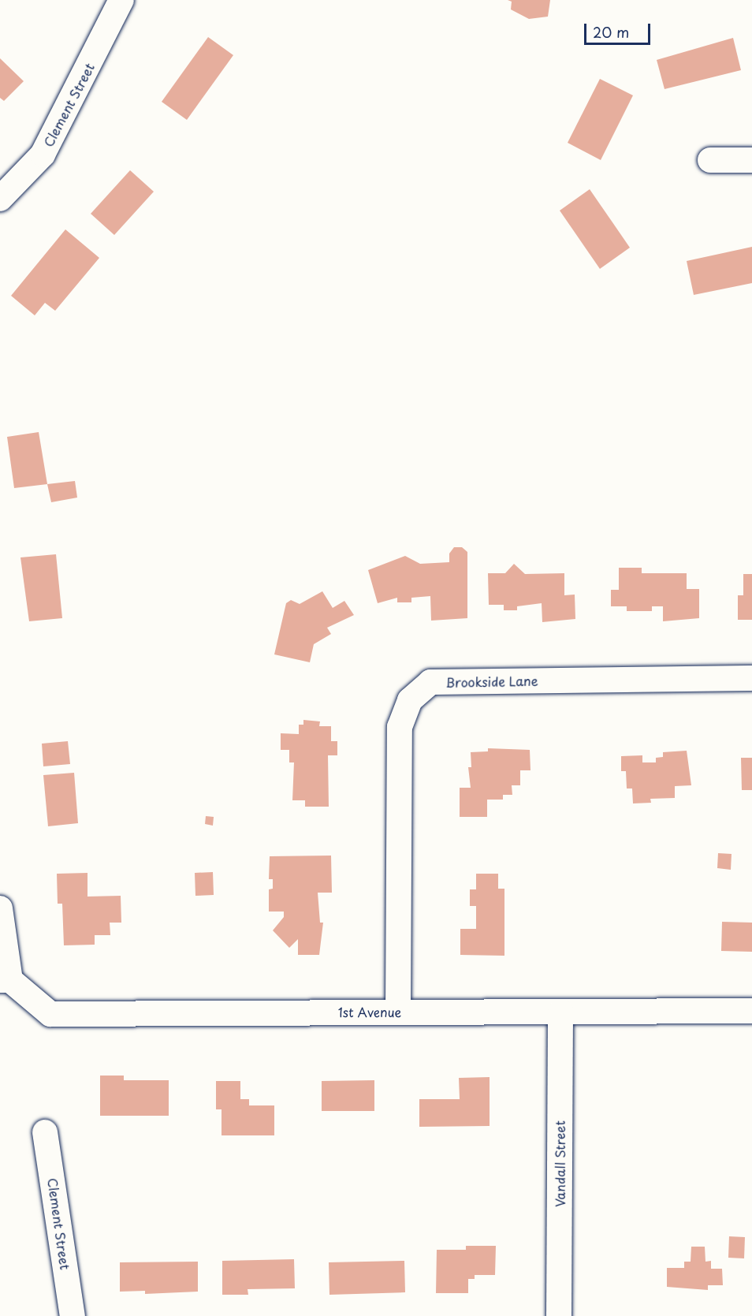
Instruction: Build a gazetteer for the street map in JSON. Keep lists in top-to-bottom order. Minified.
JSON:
{"streets":{"street":["Clement Street","Brookside Lane","1st Avenue","Vandall Street"]},"crossings":[["Brookside Lane","1st Avenue"],["1st Avenue","Vandall Street"]],"scale_bar":"20 m"}
